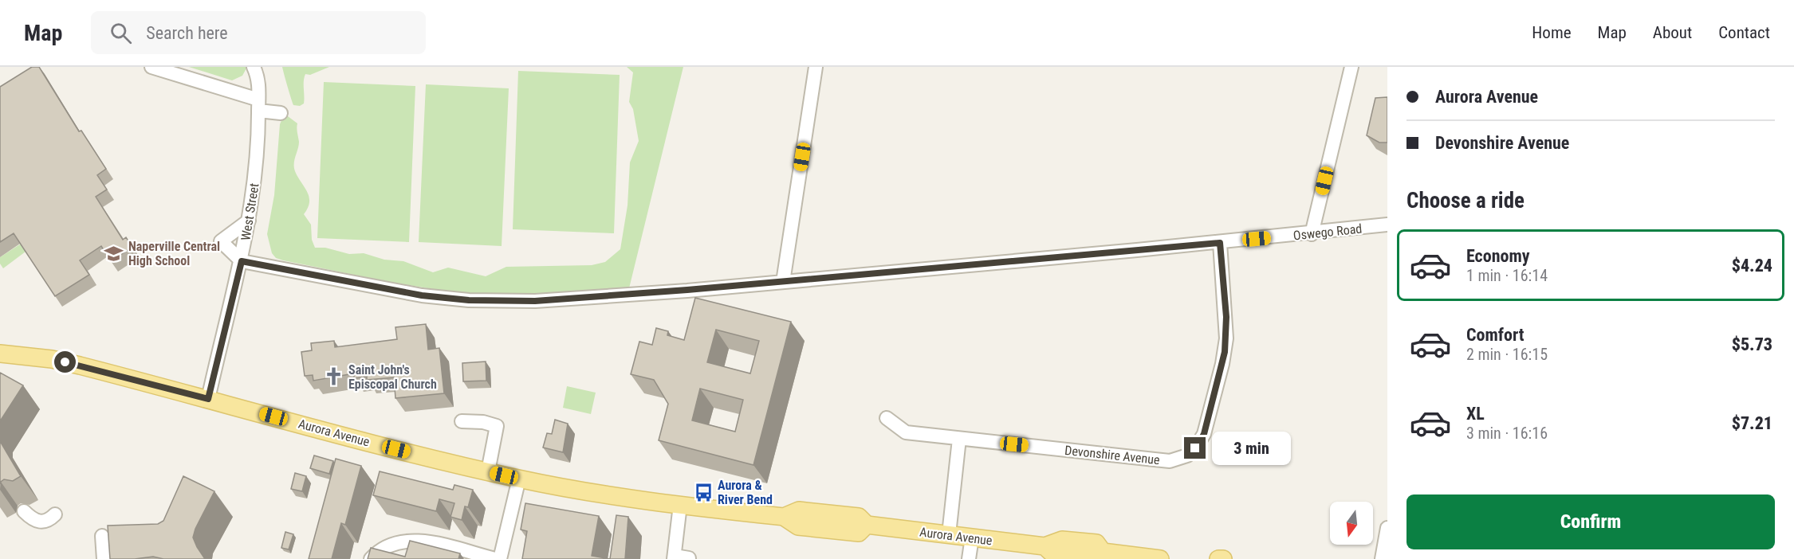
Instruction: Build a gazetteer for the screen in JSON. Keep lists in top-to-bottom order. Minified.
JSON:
{"streets":{"main road":["Aurora Avenue"],"street":["West Street","Oswego Road","Devonshire Avenue"]},"crossings":[["West Street","Oswego Road"],["West Street","Aurora Avenue"],["Oswego Road","Devonshire Avenue"]],"places":{"school or university":["Naperville Central High School"],"church":["Saint John's Episcopal Church"],"bus stop":["Aurora & River Bend"]},"north":"bottom","page":{"header":"Map","search":"Search here","nav":["Home","Map","About","Contact"],"banner":["Aurora Avenue","Devonshire Avenue"],"heading":"Choose a ride","list":[{"name":"Economy","note":"1 min · 16:14","value":"$4.24"},{"name":"Comfort","note":"2 min · 16:15","value":"$5.73"},{"name":"XL","note":"3 min · 16:16","value":"$7.21"}],"bubble":"3 min","buttons":"Confirm"}}
